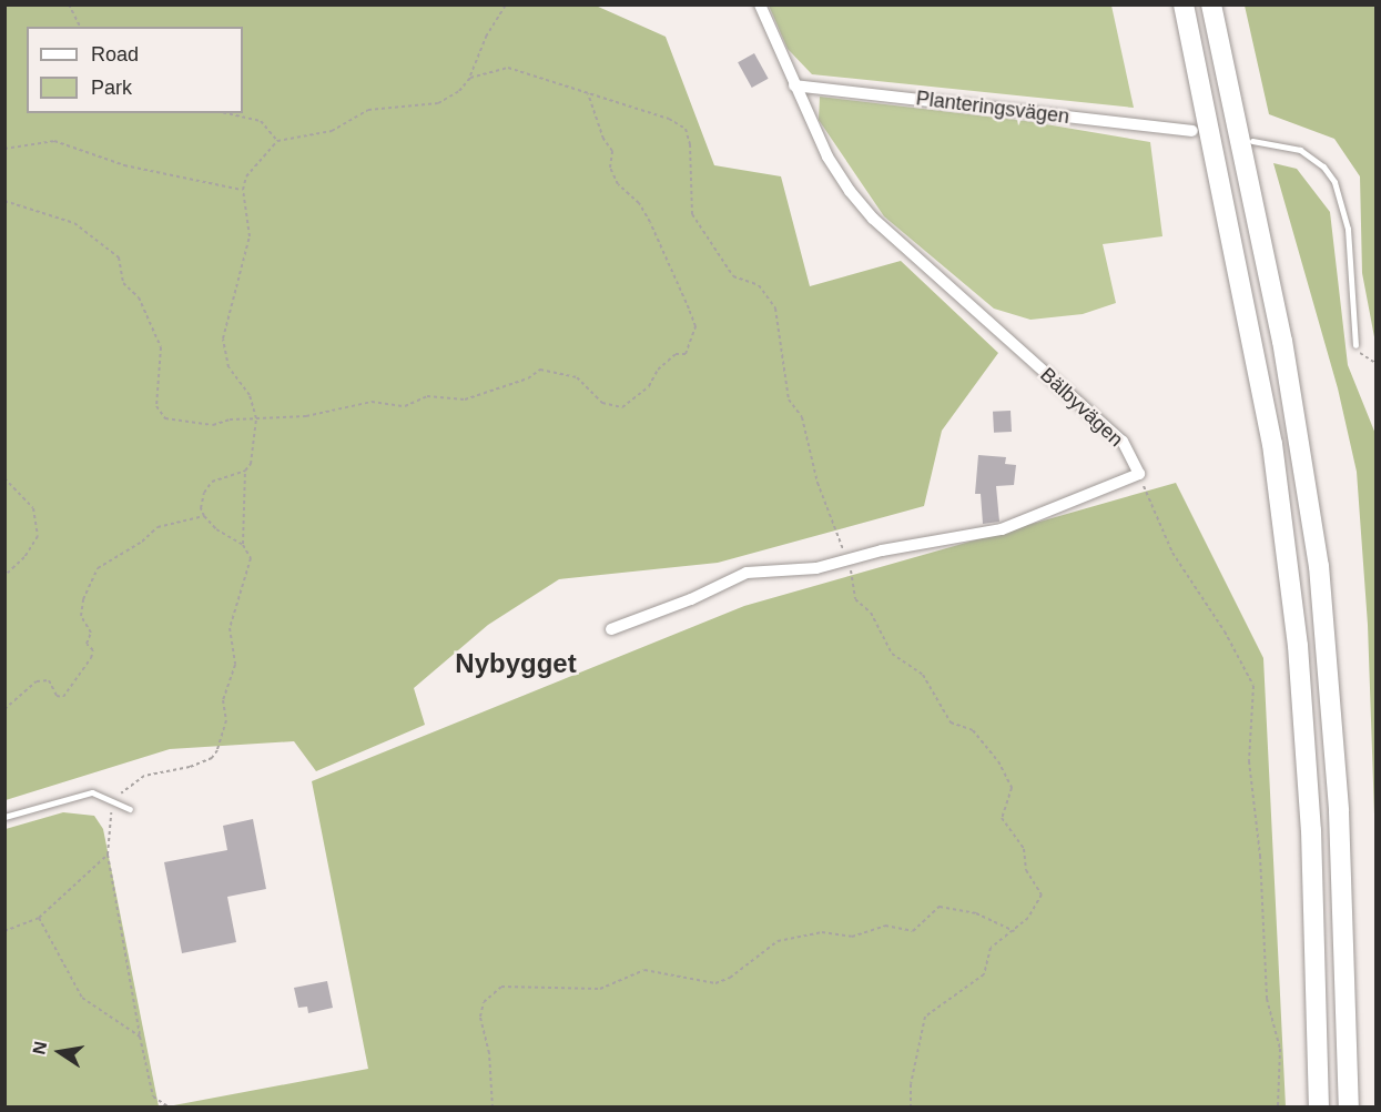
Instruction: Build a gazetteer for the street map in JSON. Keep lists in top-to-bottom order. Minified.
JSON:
{"streets":{"street":["Planteringsvägen","Bälbyvägen"]},"crossings":[["Planteringsvägen","Bälbyvägen"]],"districts":["Nybygget"],"legend":["Road","Park"],"north":"left"}
